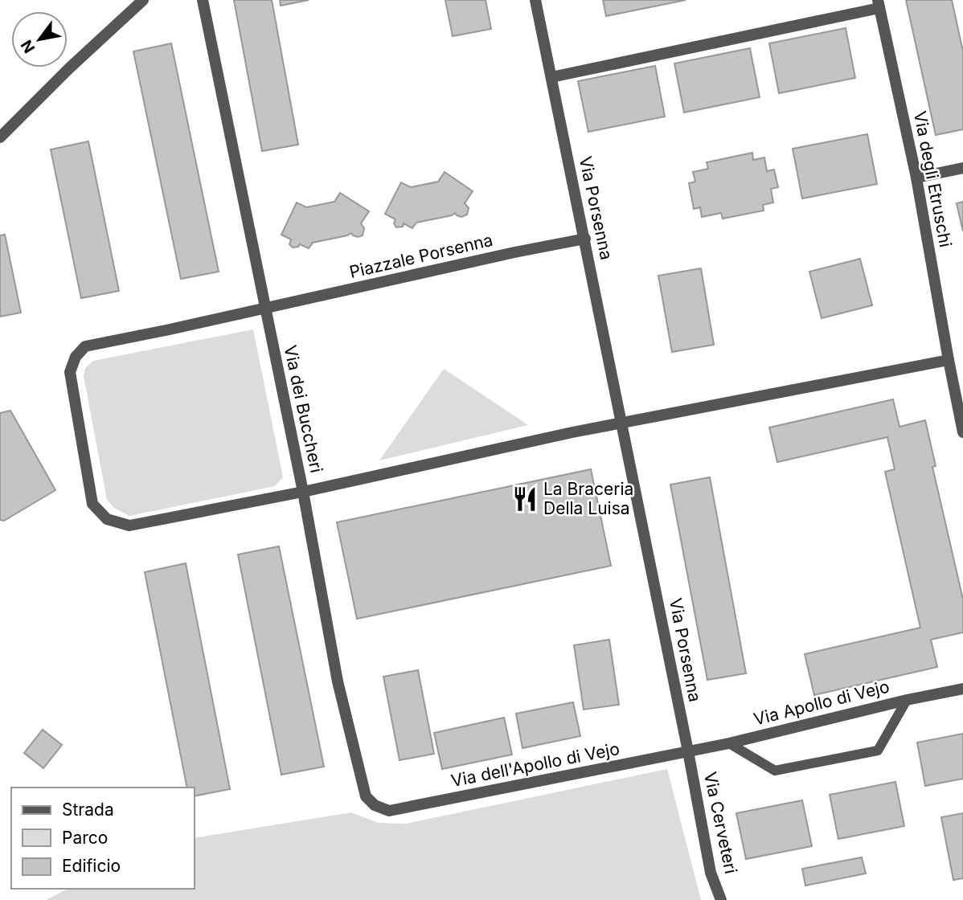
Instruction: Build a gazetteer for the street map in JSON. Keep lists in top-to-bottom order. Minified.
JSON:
{"streets":{"street":["Via degli Etruschi","Via Porsenna","Piazzale Porsenna","Via dei Buccheri","Via Apollo di Vejo","Via dell'Apollo di Vejo","Via Cerveteri"]},"crossings":[["Via Porsenna","Piazzale Porsenna"],["Via Porsenna","Via Apollo di Vejo"],["Via Porsenna","Via dell'Apollo di Vejo"],["Via Porsenna","Via Cerveteri"],["Piazzale Porsenna","Via dei Buccheri"],["Via dei Buccheri","Via dell'Apollo di Vejo"],["Via Apollo di Vejo","Via dell'Apollo di Vejo"],["Via Apollo di Vejo","Via Cerveteri"],["Via dell'Apollo di Vejo","Via Cerveteri"]],"places":{"restaurant":["La Braceria Della Luisa"]},"legend":["Strada","Parco","Edificio"],"north":"bottom left"}
